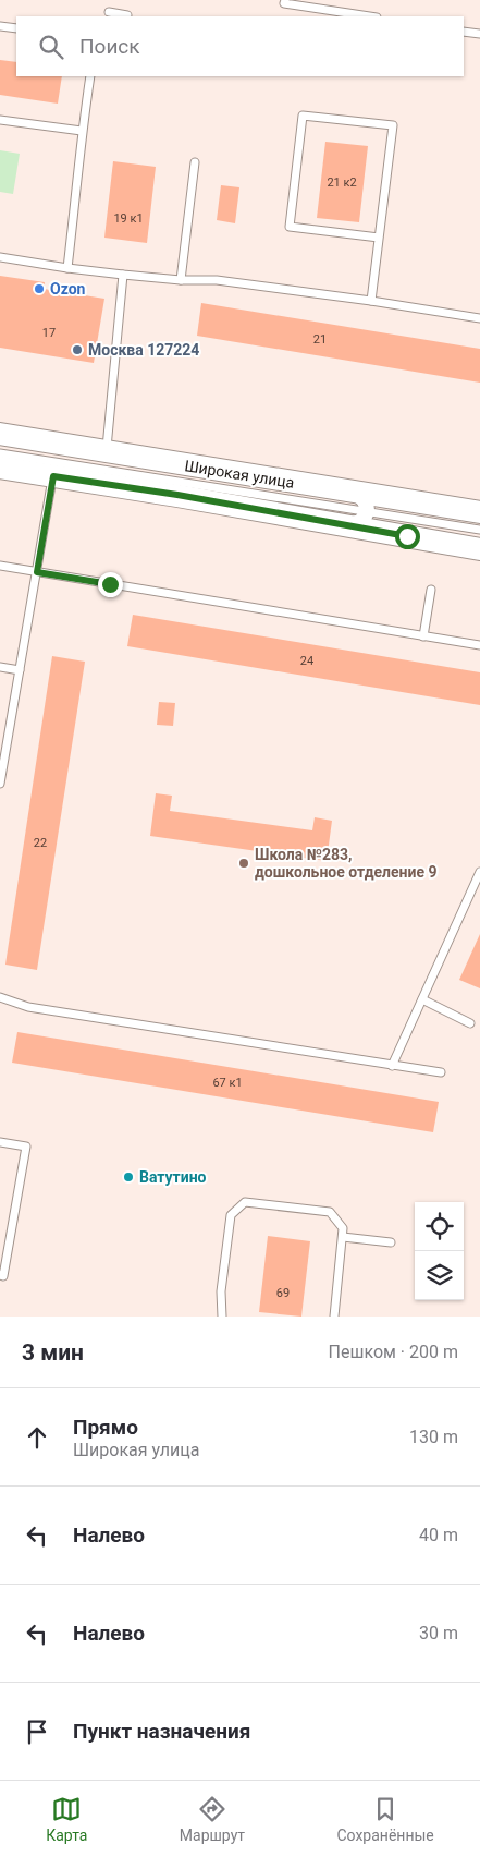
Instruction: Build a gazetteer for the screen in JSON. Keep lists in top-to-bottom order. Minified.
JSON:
{"streets":{"main road":["Широкая улица"]},"places":["Ozon","Москва 127224","Школа №283, дошкольное отделение 9","Ватутино"],"house_numbers":["21 к2","19 к1","17","21","24","22","67 к1","69"],"page":{"search":"Поиск","heading":["3 мин","Пешком · 200 m"],"list":[["Прямо","Широкая улица","130 m"],["Налево","40 m"],["Налево","30 m"],"Пункт назначения"],"nav":["Карта","Маршрут","Сохранённые"]}}
